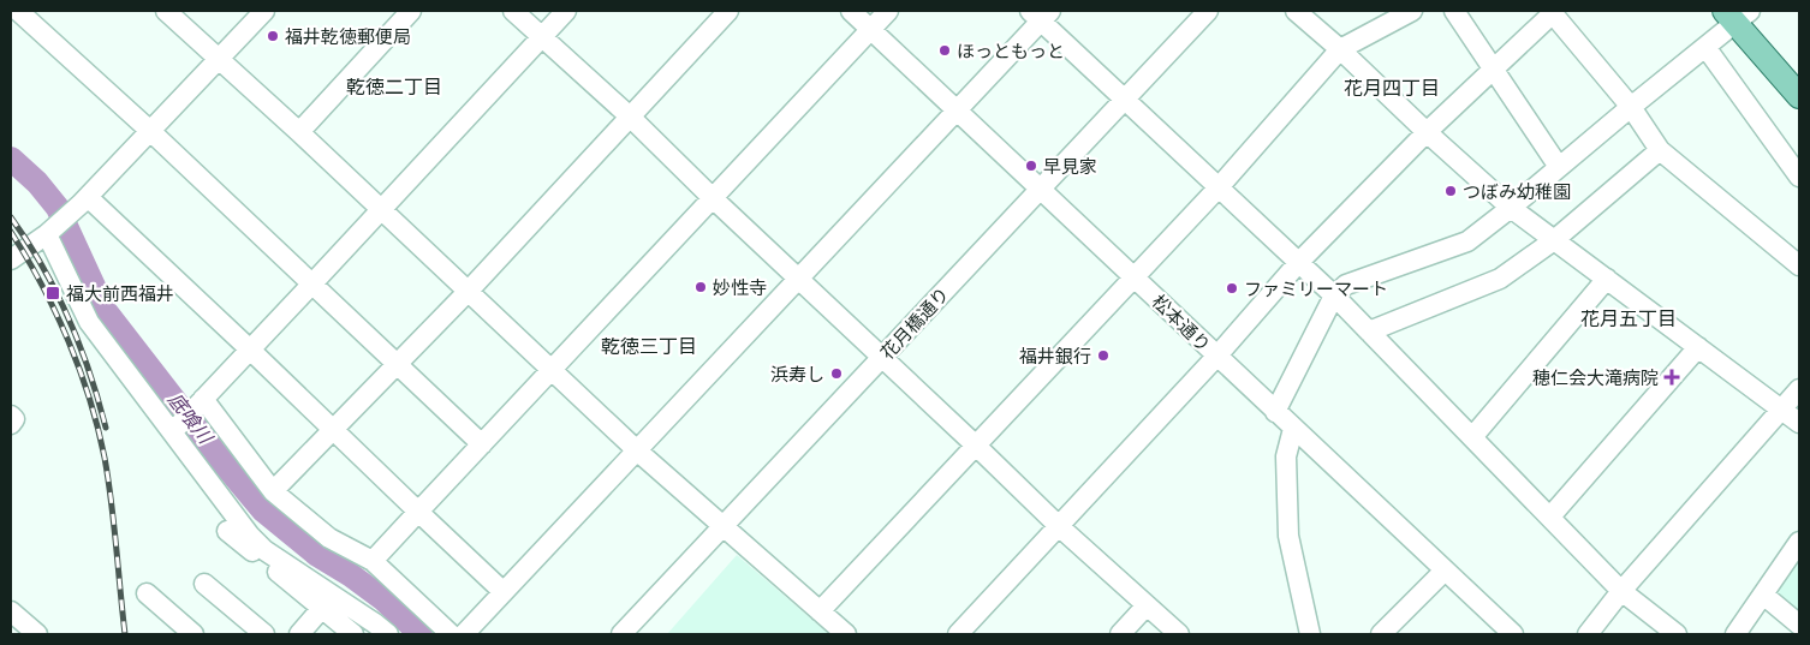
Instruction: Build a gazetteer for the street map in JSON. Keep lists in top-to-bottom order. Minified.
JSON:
{"streets":{"street":["花月橋通り","松本通り"]},"crossings":[["花月橋通り","松本通り"]],"districts":["乾徳二丁目","花月四丁目","花月五丁目","乾徳三丁目"],"water":["底喰川"],"places":{"other":["福井乾徳郵便局","ほっともっと","早見家","つぼみ幼稚園","妙性寺","ファミリーマート","福井銀行","浜寿し"],"transit":["福大前西福井"],"health":["穂仁会大滝病院"]}}
